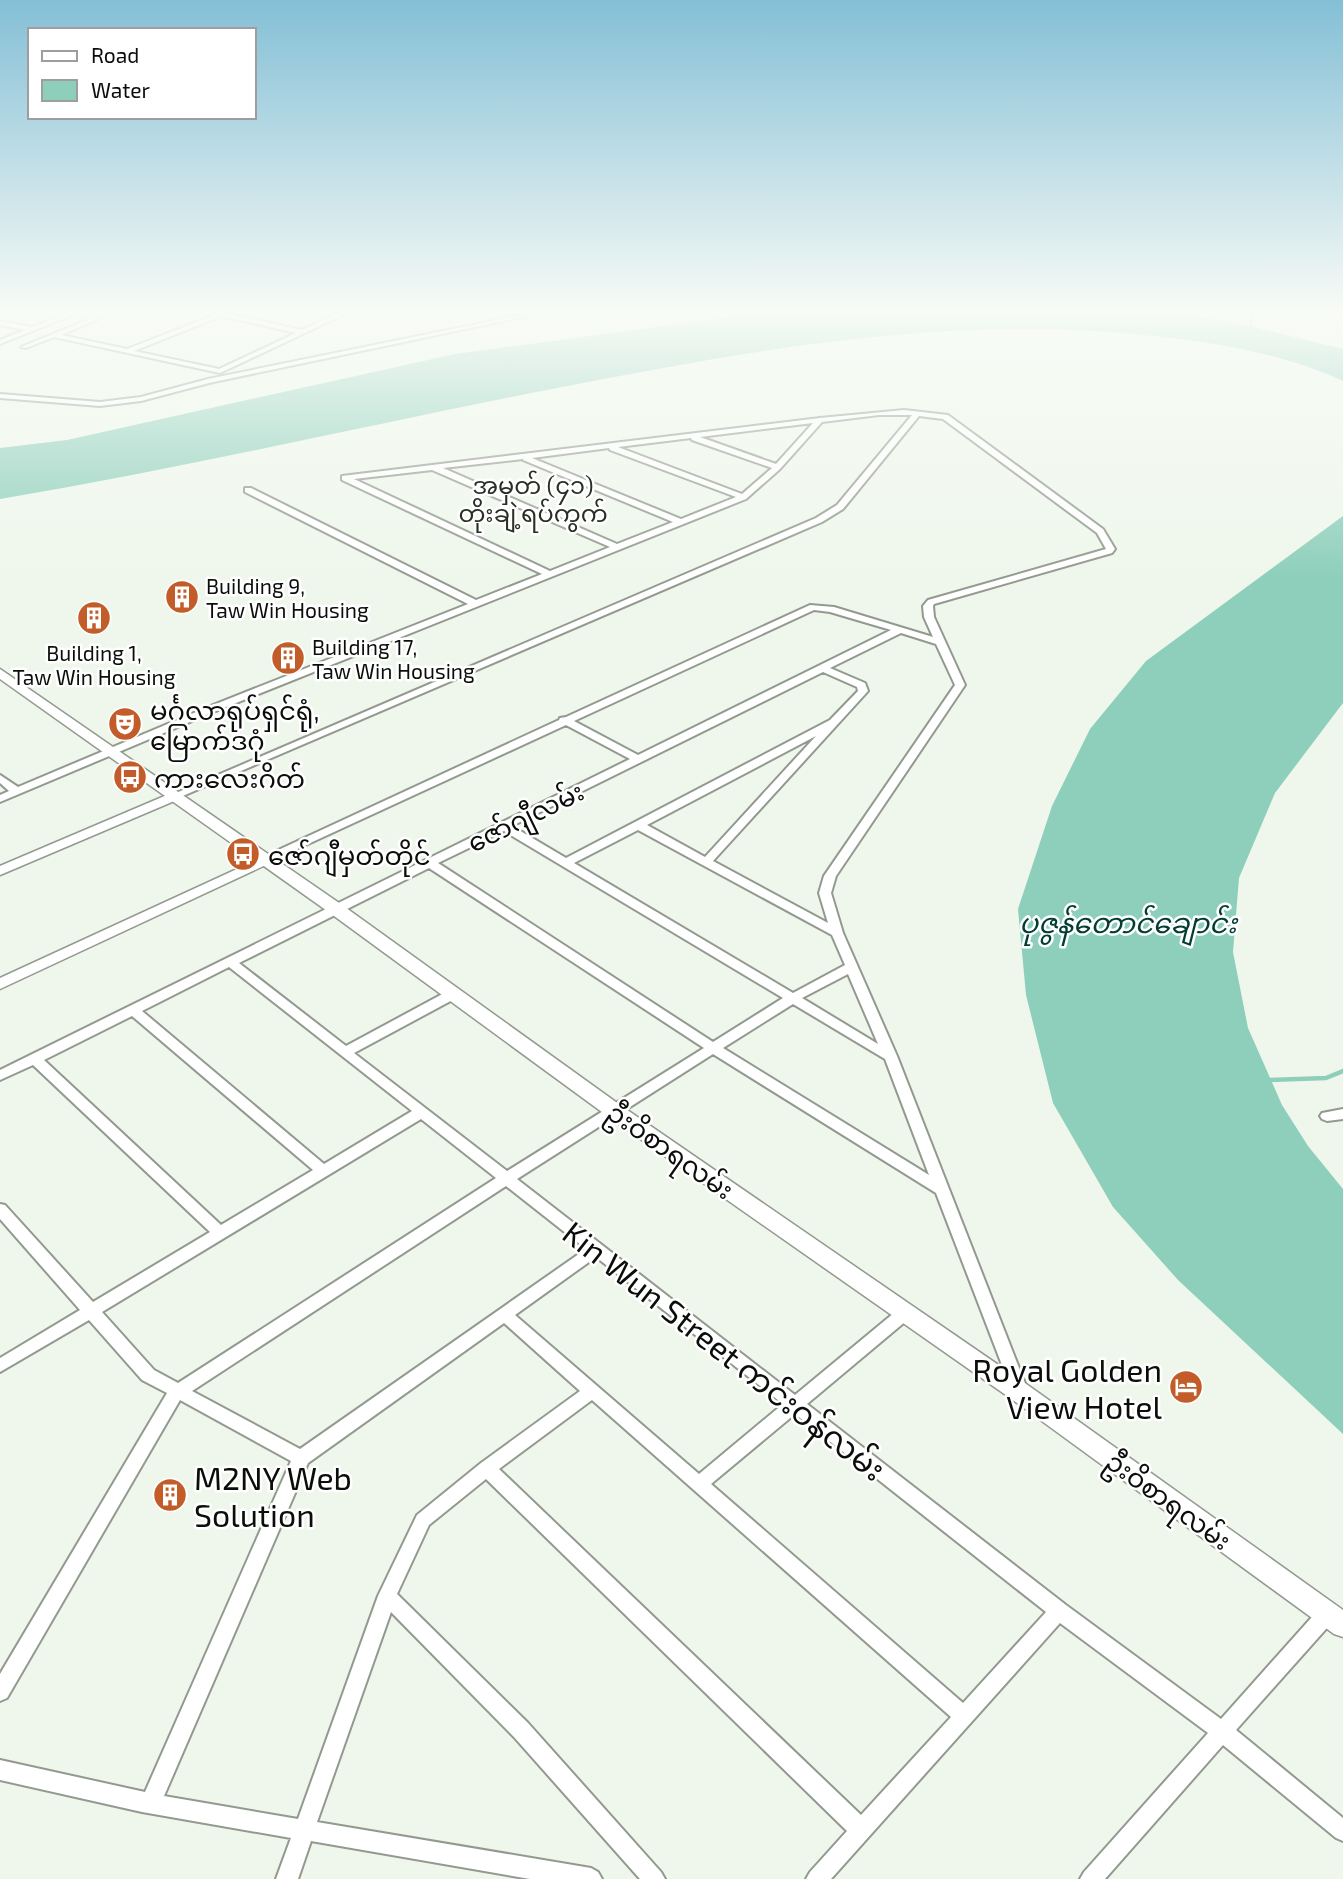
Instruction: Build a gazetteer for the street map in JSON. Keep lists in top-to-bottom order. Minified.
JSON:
{"streets":{"main road":["ဦးဝိစာရလမ်း"],"street":["ဇော်ဂျီလမ်း","Kin Wun Street ကင်းဝန်လမ်း"]},"crossings":[["ဇော်ဂျီလမ်း","ဦးဝိစာရလမ်း"],["ဇော်ဂျီလမ်း","Kin Wun Street ကင်းဝန်လမ်း"]],"districts":["အမှတ် (၄၁) တိုးချဲ့ရပ်ကွက်"],"water":["ပုဇွန်တောင်ချောင်း"],"places":{"building":["Building 9, Taw Win Housing","Building 1, Taw Win Housing","Building 17, Taw Win Housing","M2NY Web Solution"],"theatre":["မင်္ဂလာရုပ်ရှင်ရုံ, မြောက်ဒဂုံ"],"bus stop":["ကားလေးဂိတ်","ဇော်ဂျီမှတ်တိုင်"],"hotel":["Royal Golden View Hotel"]},"legend":["Road","Water"]}
